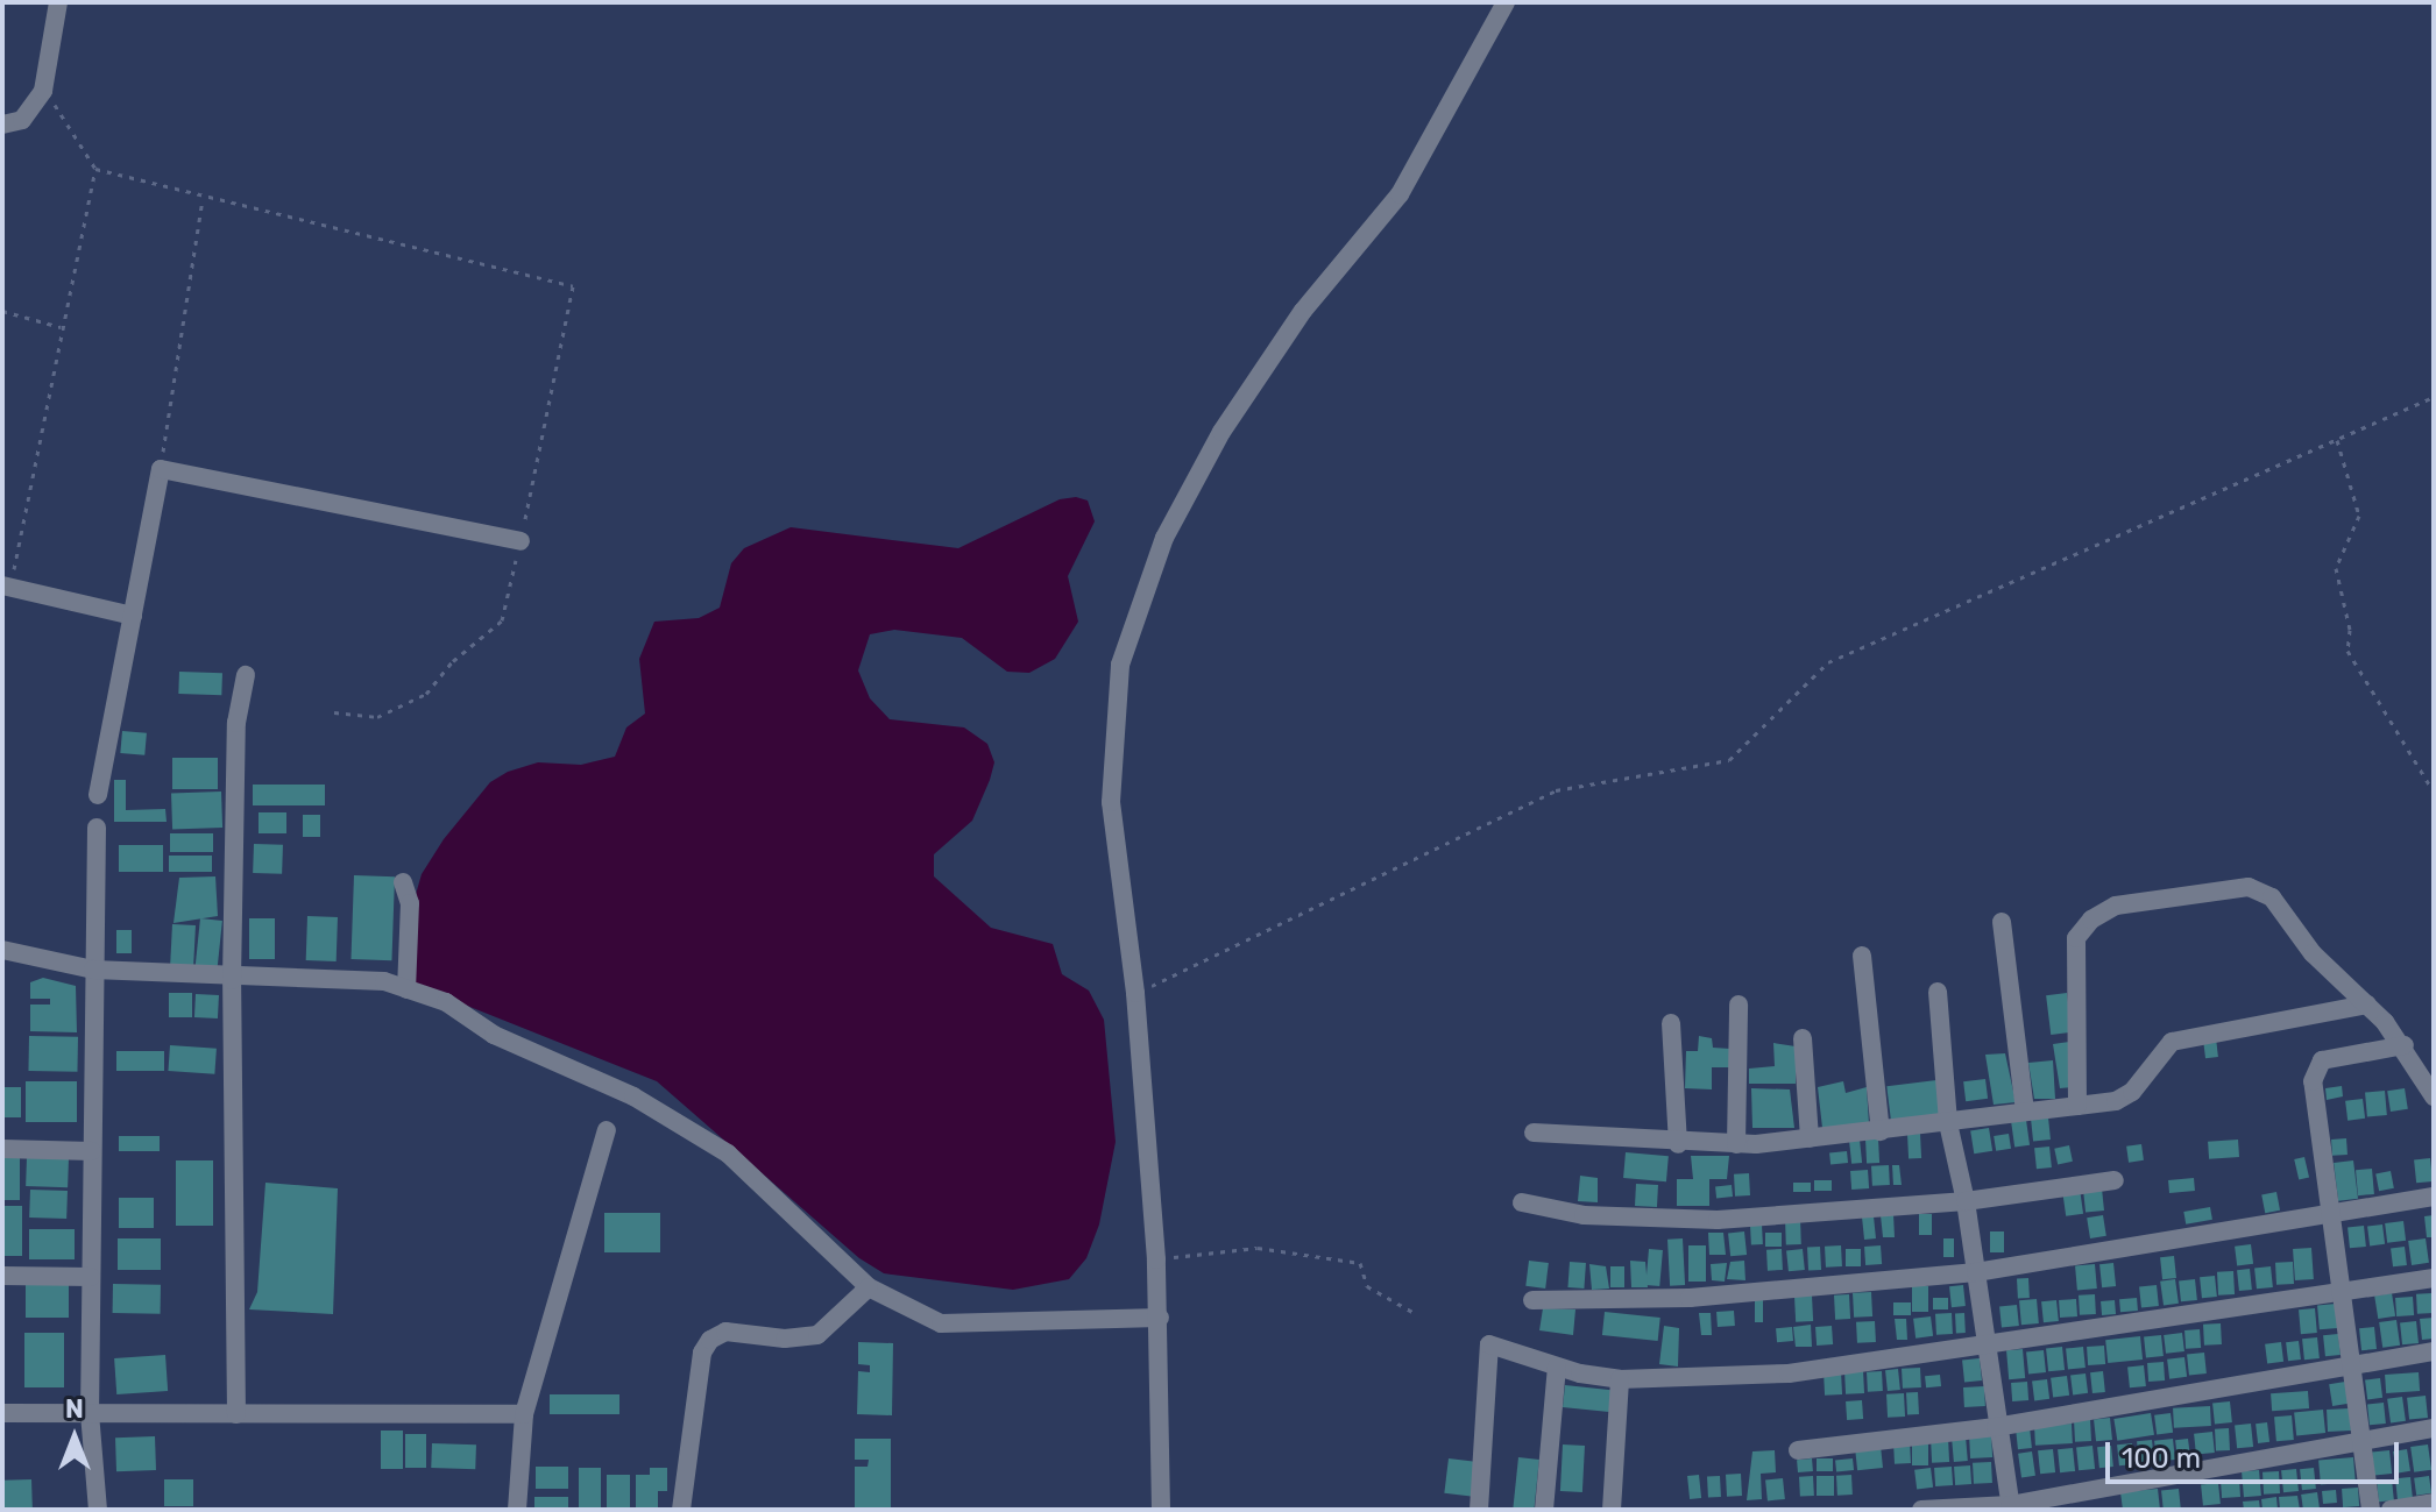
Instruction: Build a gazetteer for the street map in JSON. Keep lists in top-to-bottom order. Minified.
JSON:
{"scale_bar":"100 m","north":"top"}
